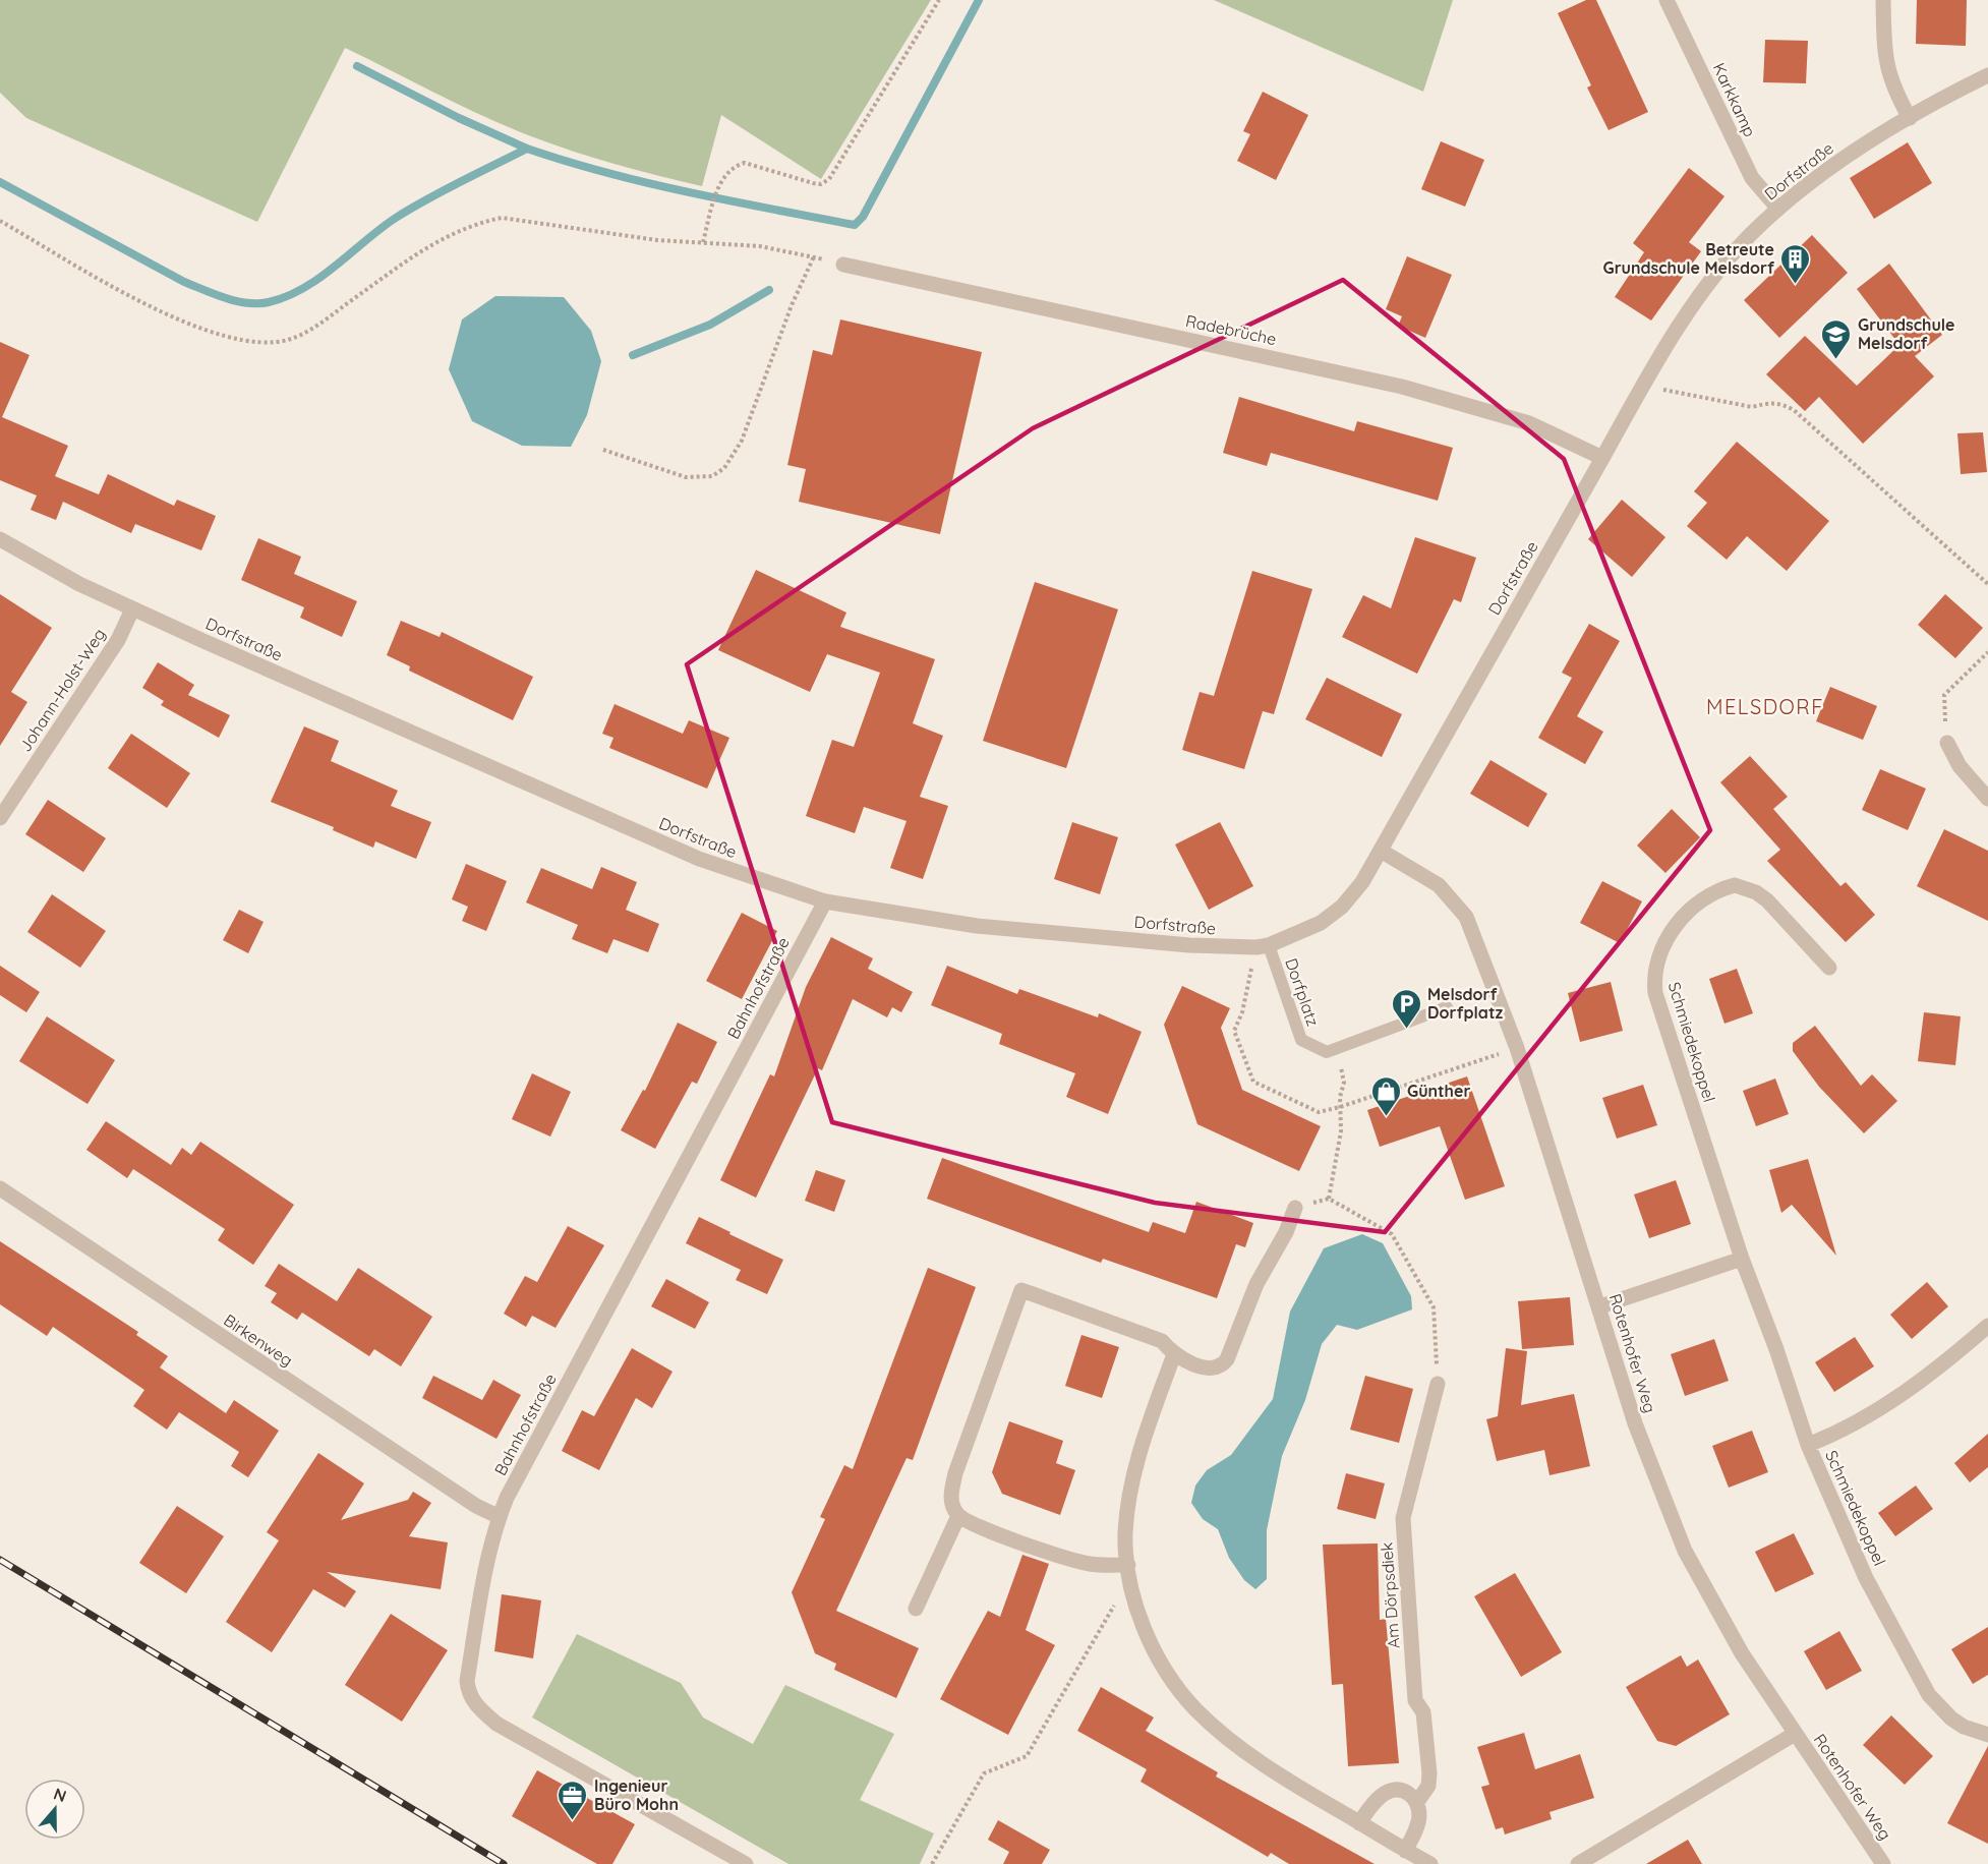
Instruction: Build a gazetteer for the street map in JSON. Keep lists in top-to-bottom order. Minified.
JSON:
{"streets":{"street":["Karkkamp","Dorfstraße","Radebrüche","Johann-Holst-Weg","Bahnhofstraße","Schmiedekoppel","Birkenweg","Rotenhofer Weg","Am Dörpsdiek"],"lane":["Dorfplatz"]},"crossings":[["Karkkamp","Dorfstraße"],["Dorfstraße","Radebrüche"],["Dorfstraße","Johann-Holst-Weg"],["Dorfstraße","Bahnhofstraße"],["Dorfstraße","Dorfplatz"],["Dorfstraße","Rotenhofer Weg"],["Bahnhofstraße","Birkenweg"]],"districts":["MELSDORF"],"places":{"building":["Betreute Grundschule Melsdorf"],"school or university":["Grundschule Melsdorf"],"parking":["Melsdorf Dorfplatz"],"shop":["Günther"],"office":["Ingenieur Büro Mohn"]},"north":"top"}
